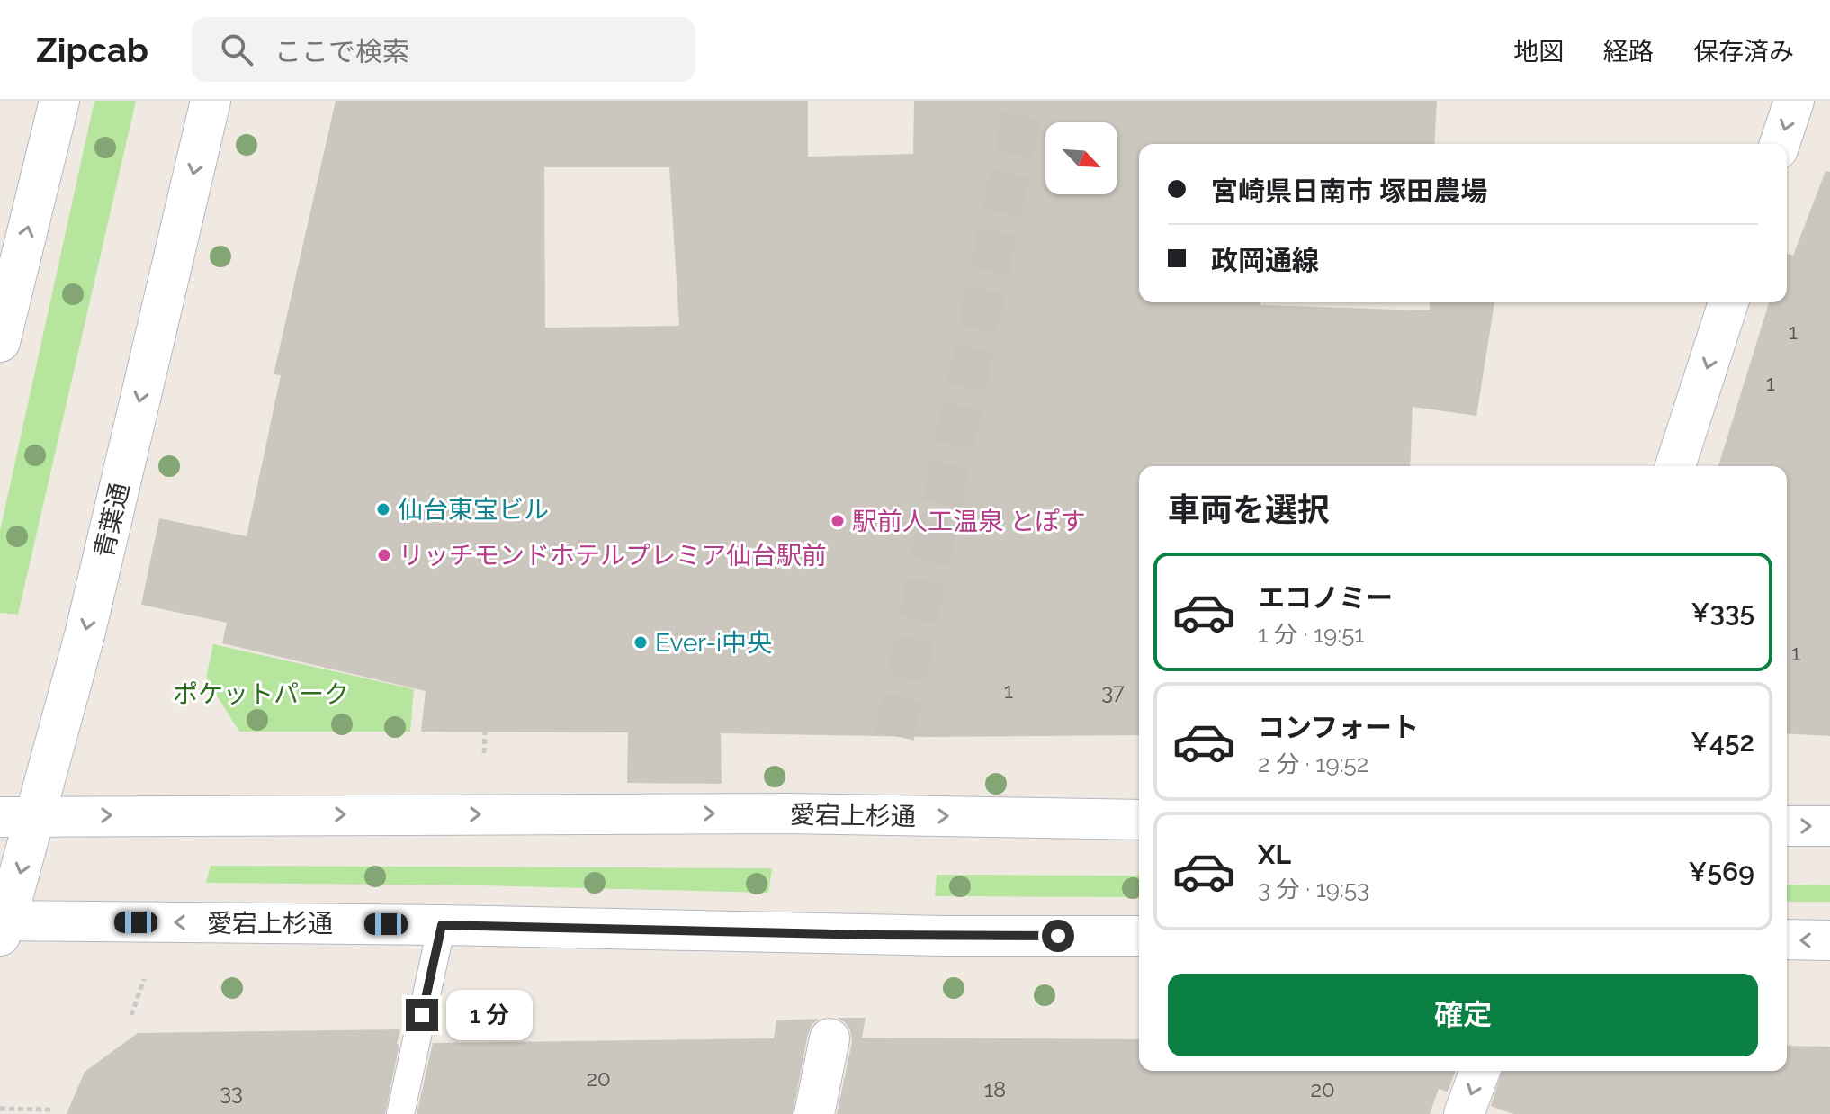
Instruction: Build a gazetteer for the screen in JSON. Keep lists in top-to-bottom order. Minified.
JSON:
{"streets":{"street":["青葉通","愛宕上杉通"]},"crossings":[["青葉通","愛宕上杉通"]],"one_way":["青葉通"],"parks":["ポケットパーク"],"places":["仙台東宝ビル","駅前人工温泉 とぽす","リッチモンドホテルプレミア仙台駅前","Ever-i中央"],"house_numbers":["1","1","1","1","37","20","18","20","33"],"north":"bottom right","page":{"header":"Zipcab","search":"ここで検索","nav":["地図","経路","保存済み"],"banner":["宮崎県日南市 塚田農場","政岡通線"],"heading":"車両を選択","list":[{"name":"エコノミー","note":"1 分 · 19:51","value":"¥335"},{"name":"コンフォート","note":"2 分 · 19:52","value":"¥452"},{"name":"XL","note":"3 分 · 19:53","value":"¥569"}],"buttons":"確定","bubble":"1 分"}}
